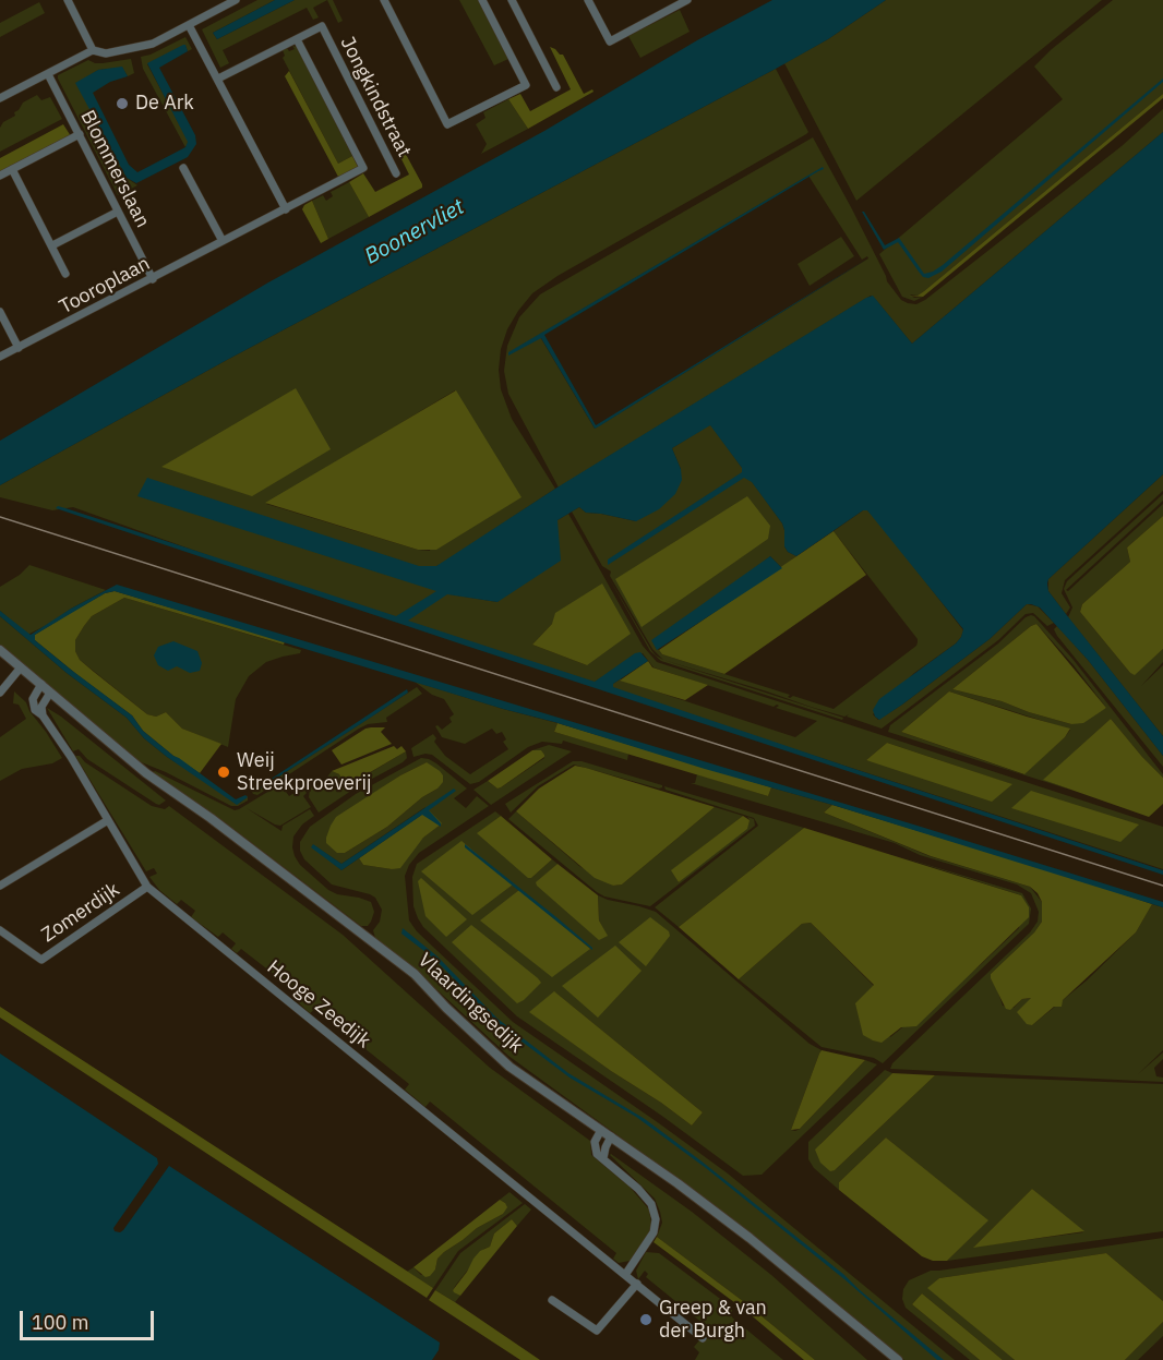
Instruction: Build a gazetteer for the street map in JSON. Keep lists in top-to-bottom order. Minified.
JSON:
{"streets":{"street":["Jongkindstraat","Blommerslaan","Tooroplaan","Zomerdijk","Vlaardingsedijk","Hooge Zeedijk"]},"crossings":[["Jongkindstraat","Tooroplaan"],["Blommerslaan","Tooroplaan"],["Zomerdijk","Hooge Zeedijk"],["Vlaardingsedijk","Hooge Zeedijk"]],"water":["Boonervliet"],"places":["De Ark","Weij Streekproeverij","Greep & van der Burgh"],"scale_bar":"100 m"}
